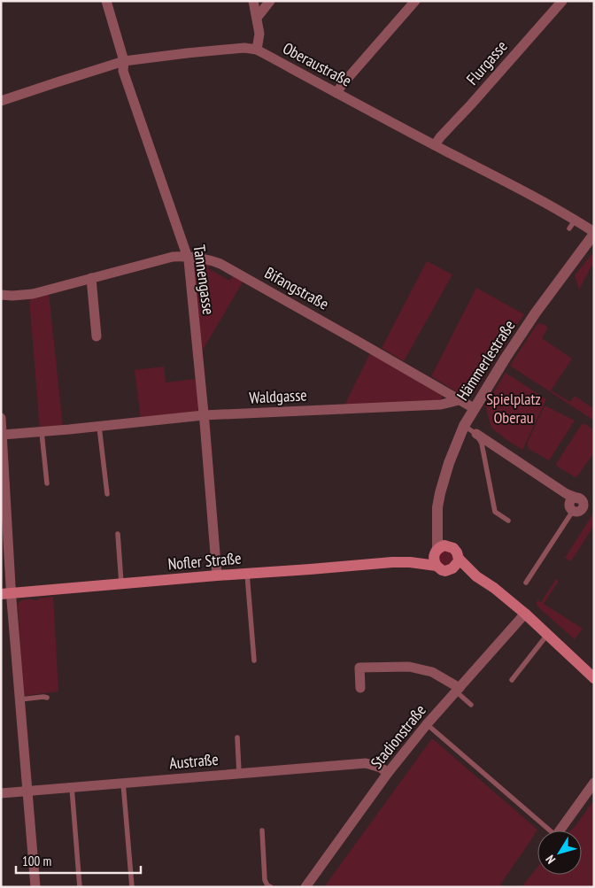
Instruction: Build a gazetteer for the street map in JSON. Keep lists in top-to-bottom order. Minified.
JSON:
{"streets":{"main road":["Nofler Straße"],"street":["Flurgasse","Oberaustraße","Tannengasse","Bifangstraße","Hämmerlestraße","Waldgasse","Stadionstraße","Austraße"]},"crossings":[["Flurgasse","Oberaustraße"],["Oberaustraße","Tannengasse"],["Oberaustraße","Hämmerlestraße"],["Tannengasse","Bifangstraße"],["Tannengasse","Waldgasse"],["Tannengasse","Nofler Straße"],["Bifangstraße","Hämmerlestraße"],["Bifangstraße","Waldgasse"],["Hämmerlestraße","Nofler Straße"],["Stadionstraße","Austraße"]],"parks":["Spielplatz Oberau"],"scale_bar":"100 m","north":"bottom left"}
